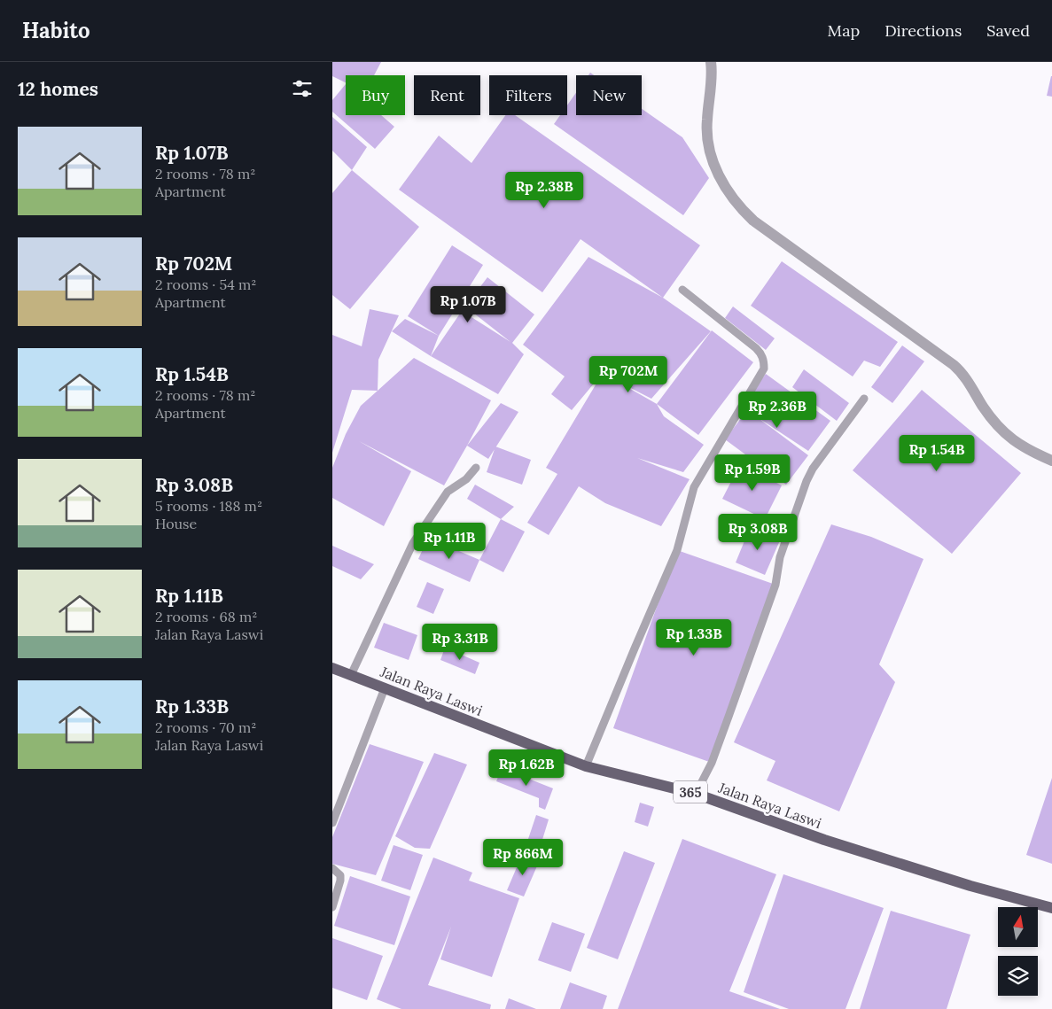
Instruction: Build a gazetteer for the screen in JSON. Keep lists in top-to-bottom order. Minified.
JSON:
{"streets":{"main road":["Jalan Raya Laswi","365"]},"north":"top","page":{"header":"Habito","nav":["Map","Directions","Saved"],"heading":"12 homes","chip":["Buy","Rent","Filters","New"],"list":[{"name":"Rp 1.07B","note":"2 rooms · 78 m² · Apartment"},{"name":"Rp 702M","note":"2 rooms · 54 m² · Apartment"},{"name":"Rp 1.54B","note":"2 rooms · 78 m² · Apartment"},{"name":"Rp 3.08B","note":"5 rooms · 188 m² · House"},{"name":"Rp 1.11B","note":"2 rooms · 68 m² · Jalan Raya Laswi"},{"name":"Rp 1.33B","note":"2 rooms · 70 m² · Jalan Raya Laswi"}],"price":["Rp 2.38B","Rp 1.07B","Rp 702M","Rp 2.36B","Rp 1.54B","Rp 1.59B","Rp 3.08B","Rp 1.11B","Rp 1.33B","Rp 3.31B","Rp 1.62B","Rp 866M"]}}
